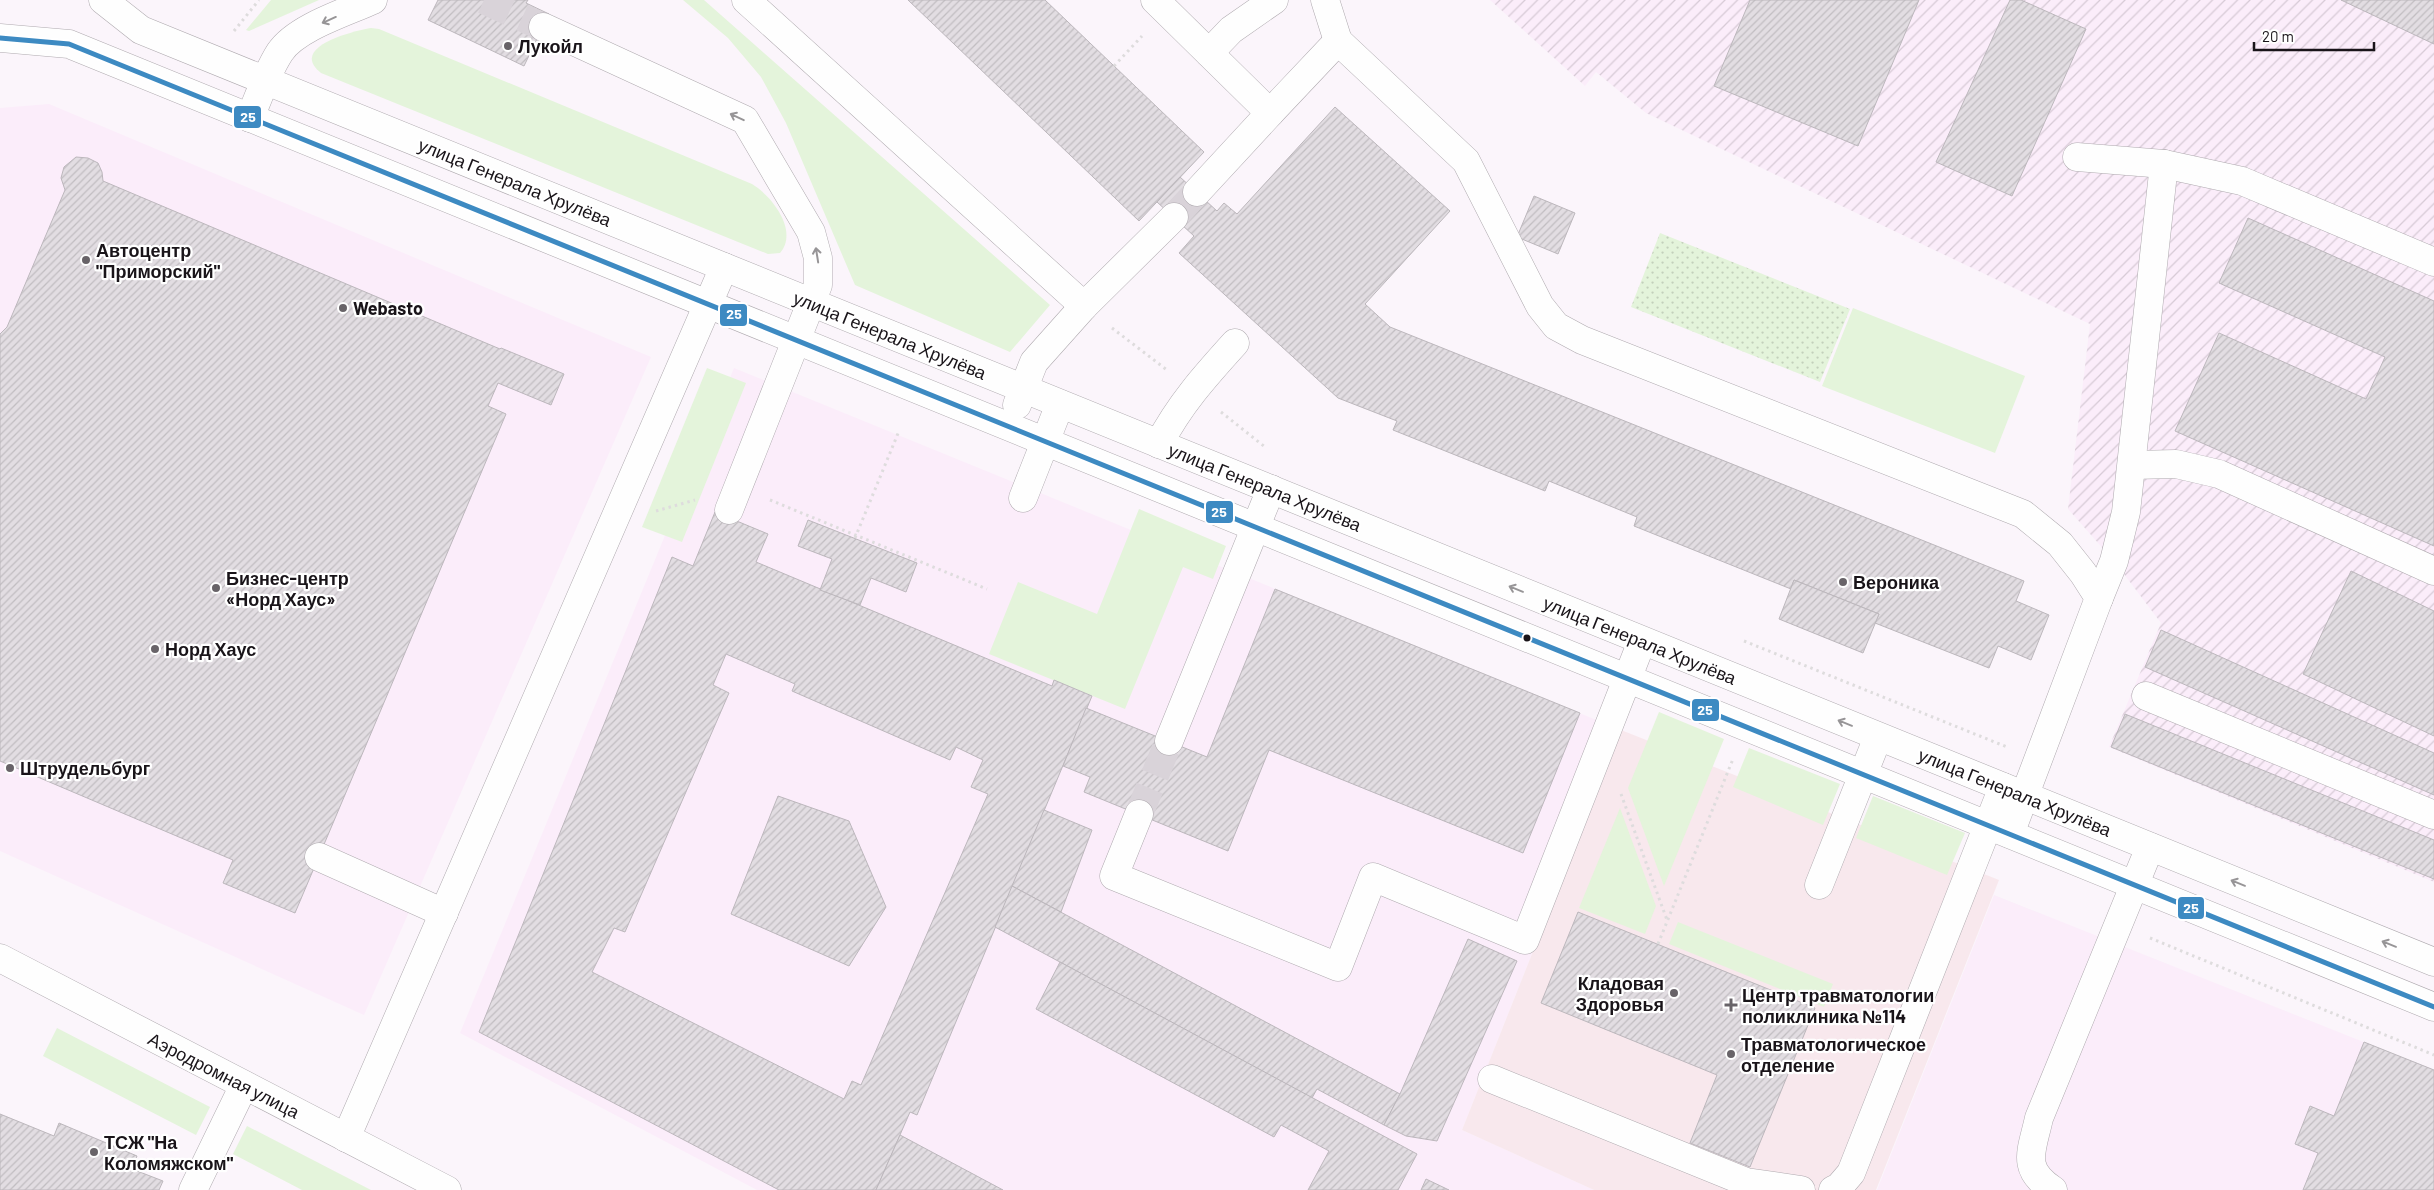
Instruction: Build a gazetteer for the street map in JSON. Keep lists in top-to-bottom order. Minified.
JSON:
{"streets":{"street":["улица Генерала Хрулёва","Аэродромная улица"]},"places":{"other":["Лукойл","Автоцентр \"Приморский\"","Webasto","Вероника","Бизнес-центр «Норд Хаус»","Норд Хаус","Штрудельбург","Кладовая Здоровья","Травматологическое отделение","ТСЖ \"На Коломяжском\""],"health":["Центр травматологии поликлиника №114"]},"lines":["transit line 25"],"scale_bar":"20 m"}
